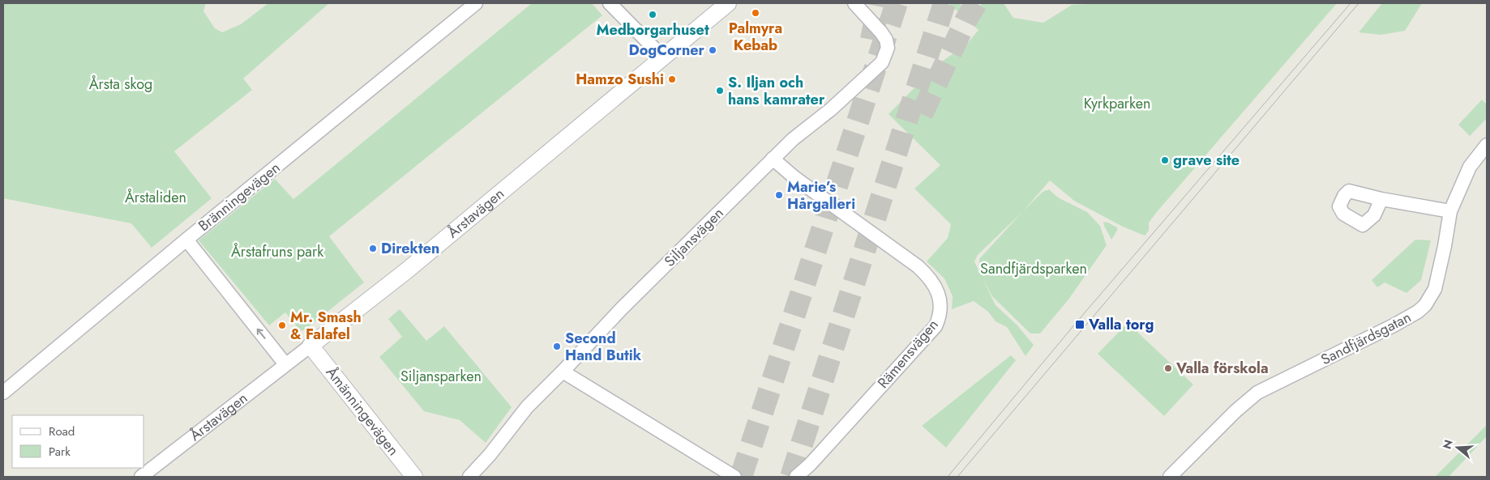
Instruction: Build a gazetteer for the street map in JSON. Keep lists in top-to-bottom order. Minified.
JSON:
{"streets":{"street":["Bränningevägen","Årstavägen","Siljansvägen","Sandfjärdsgatan","Rämensvägen","Åmänningevägen"]},"crossings":[["Årstavägen","Åmänningevägen"],["Siljansvägen","Rämensvägen"]],"parks":["Årsta skog","Kyrkparken","Årstaliden","Årstafruns park","Sandfjärdsparken","Siljansparken"],"places":{"other":["Palmyra Kebab","Medborgarhuset","DogCorner","Hamzo Sushi","S. Iljan och hans kamrater","grave site","Marie’s Hårgalleri","Direkten","Mr. Smash & Falafel","Second Hand Butik","Valla förskola"],"transit":["Valla torg"]},"legend":["Road","Park"],"north":"left"}
